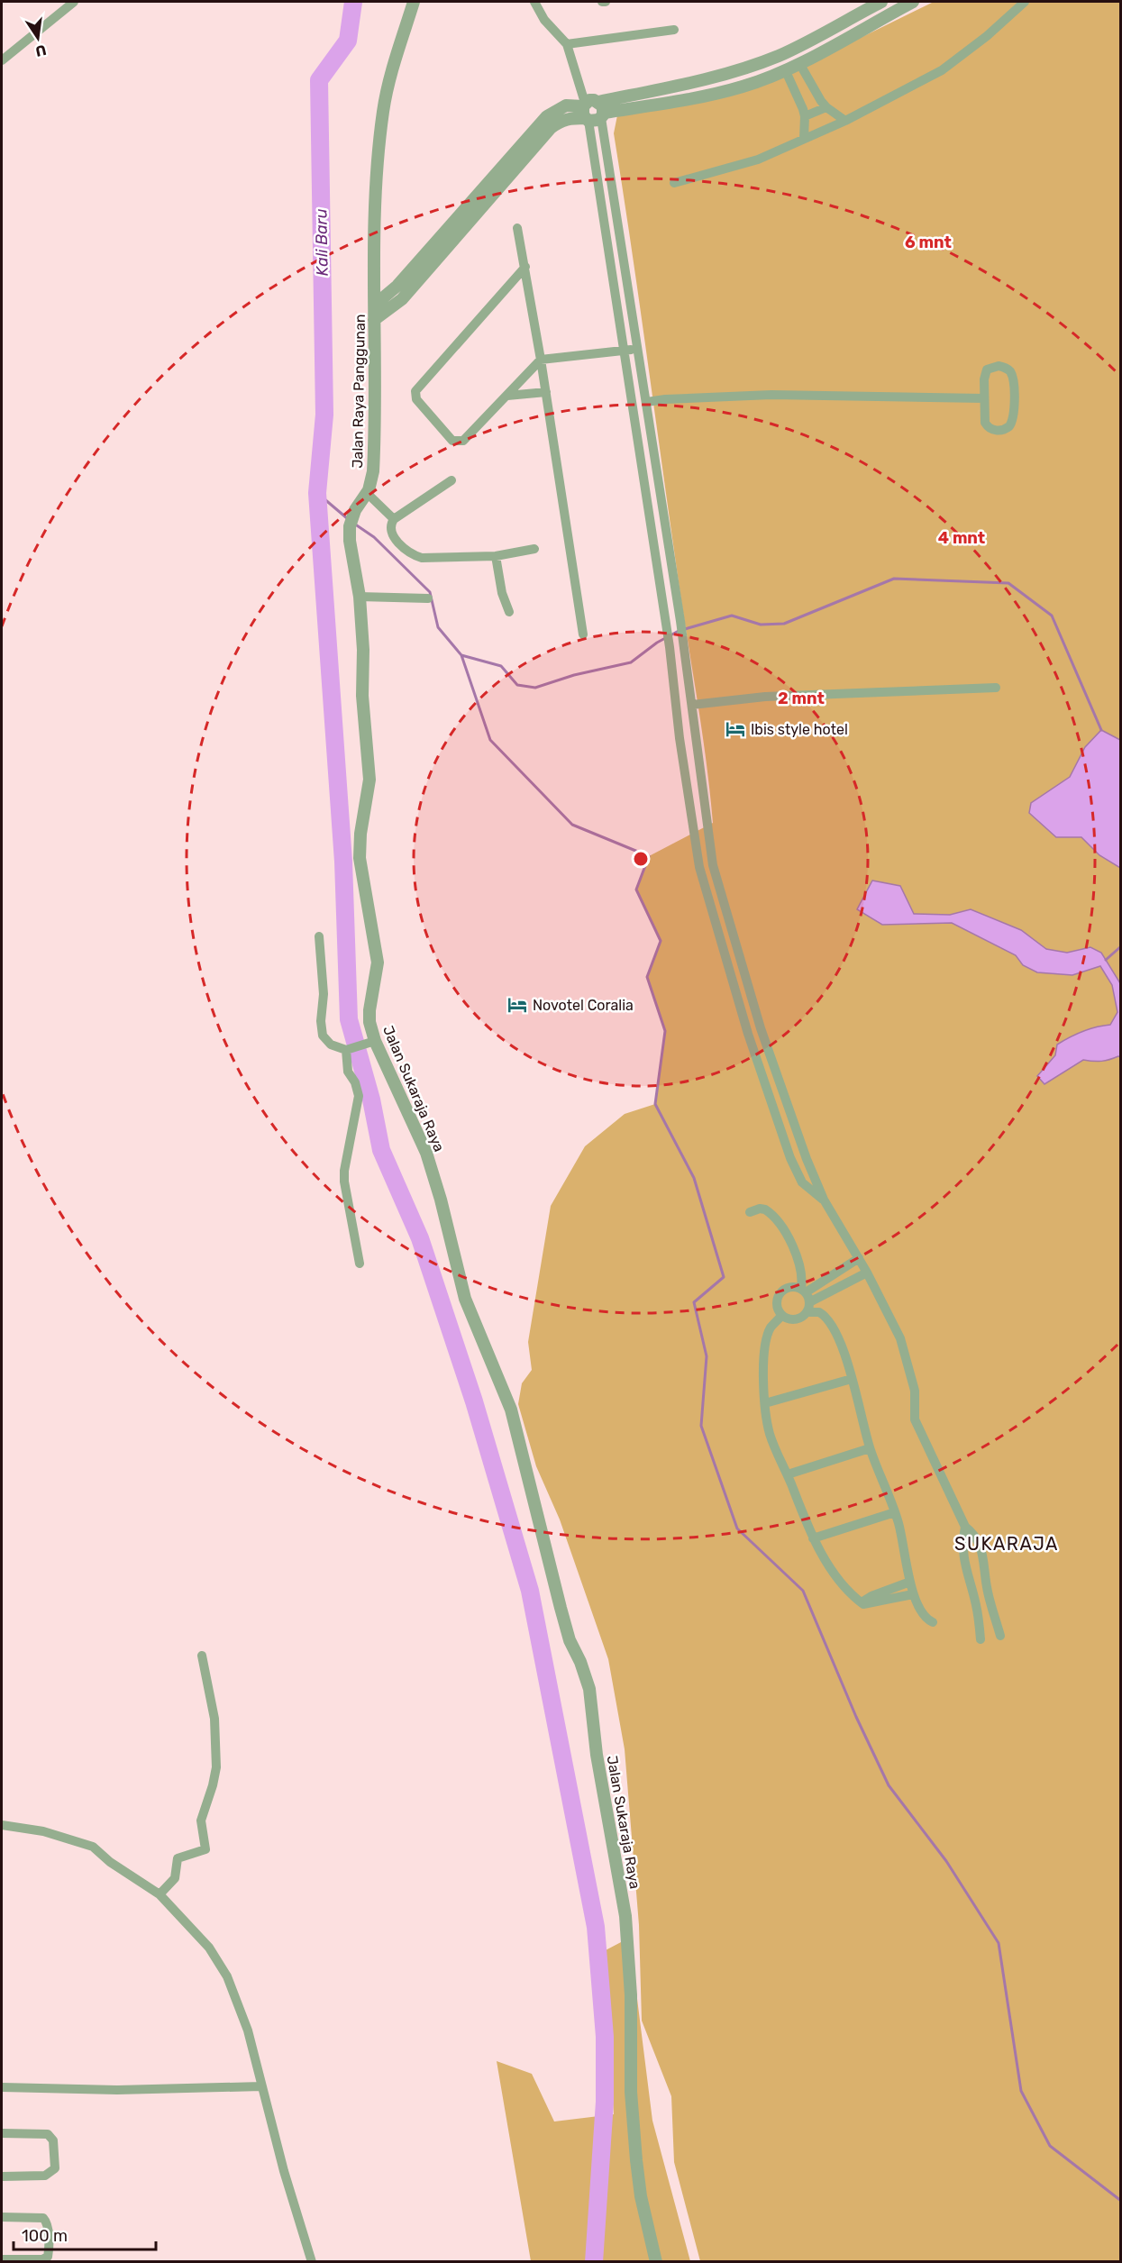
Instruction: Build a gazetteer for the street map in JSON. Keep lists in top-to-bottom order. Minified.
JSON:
{"streets":{"street":["Jalan Raya Panggunan","Jalan Sukaraja Raya"]},"crossings":[["Jalan Raya Panggunan","Jalan Sukaraja Raya"]],"districts":["SUKARAJA"],"water":["Kali Baru"],"places":{"hotel":["Ibis style hotel","Novotel Coralia"]},"scale_bar":"100 m","north":"bottom","rings":["6 mnt","4 mnt","2 mnt"]}
